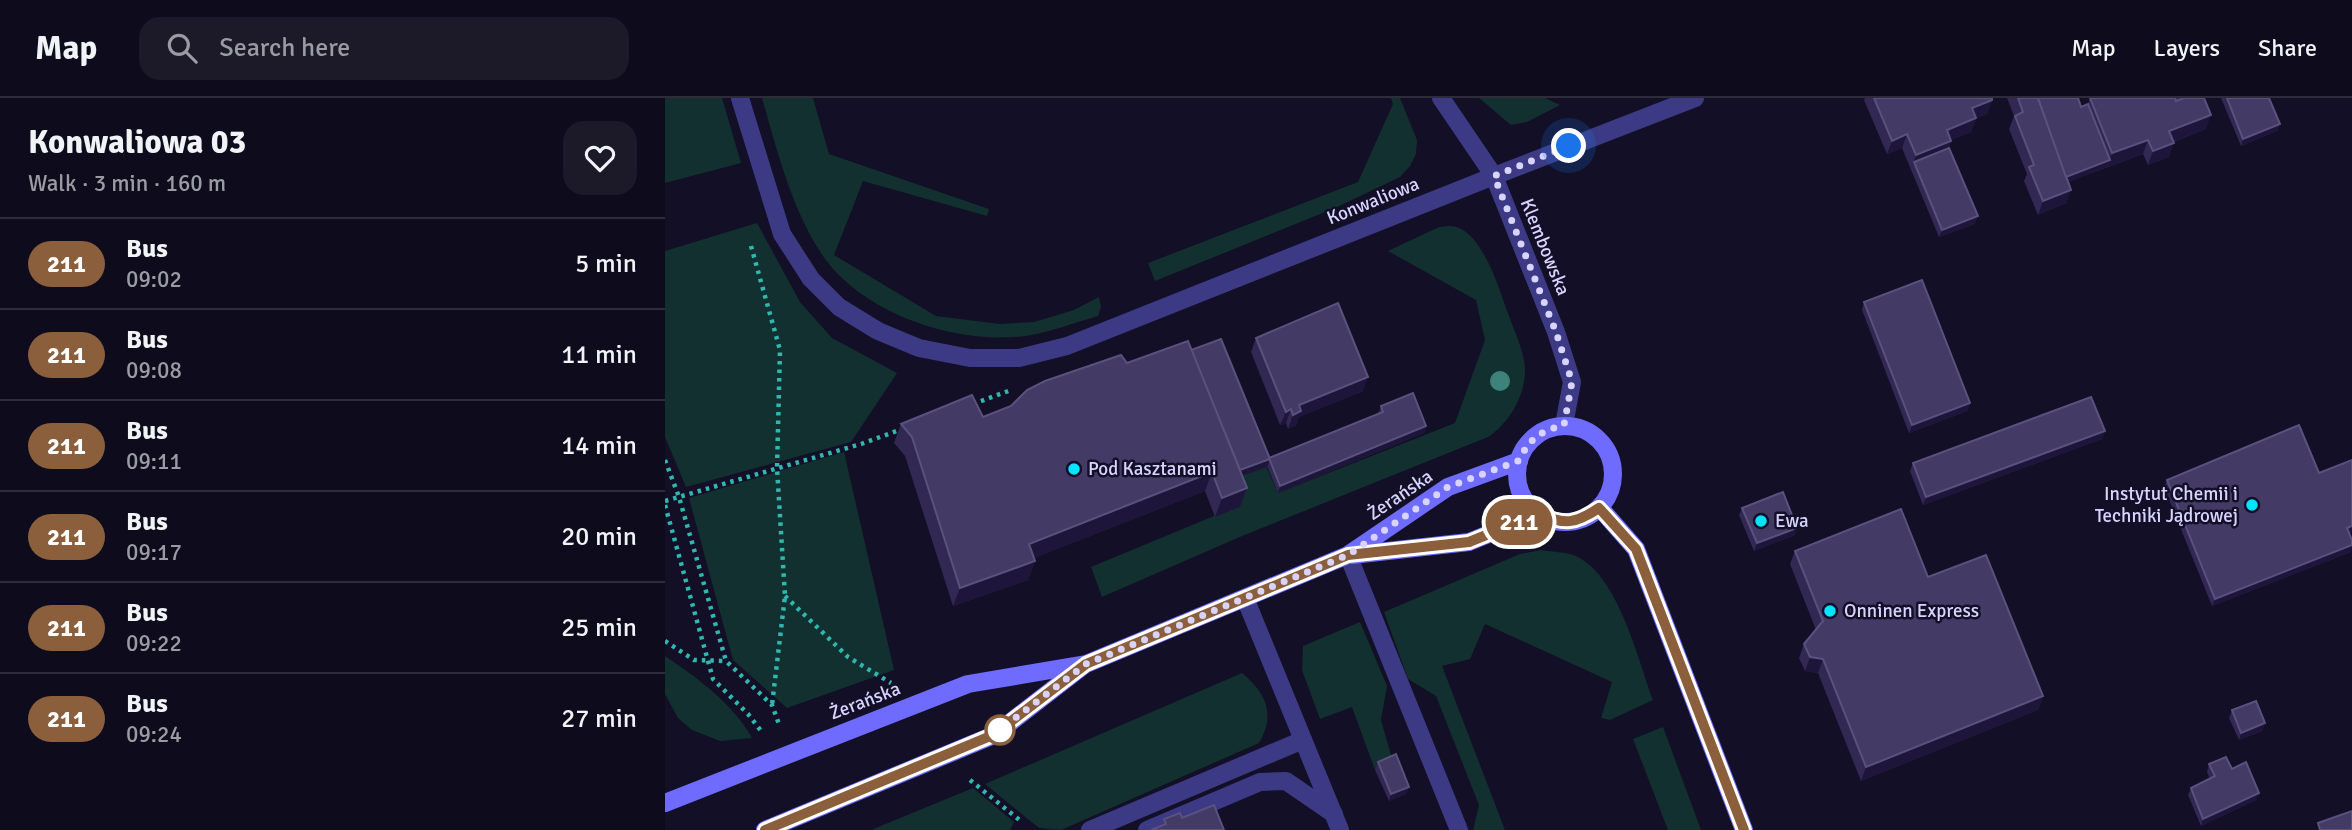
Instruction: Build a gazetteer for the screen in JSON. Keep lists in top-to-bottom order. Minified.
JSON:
{"streets":{"street":["Konwaliowa","Klembowska","Żerańska"]},"crossings":[["Konwaliowa","Klembowska"],["Klembowska","Żerańska"]],"places":["Pod Kasztanami","Instytut Chemii i Techniki Jądrowej","Ewa","Onninen Express"],"lines":["bus line 211"],"page":{"header":"Map","search":"Search here","nav":["Map","Layers","Share"],"heading":["Konwaliowa 03","Walk · 3 min · 160 m"],"on_map":"211","list":[{"mark":"211","name":"Bus","note":"09:02","value":"5 min"},{"mark":"211","name":"Bus","note":"09:08","value":"11 min"},{"mark":"211","name":"Bus","note":"09:11","value":"14 min"},{"mark":"211","name":"Bus","note":"09:17","value":"20 min"},{"mark":"211","name":"Bus","note":"09:22","value":"25 min"},{"mark":"211","name":"Bus","note":"09:24","value":"27 min"}]}}
